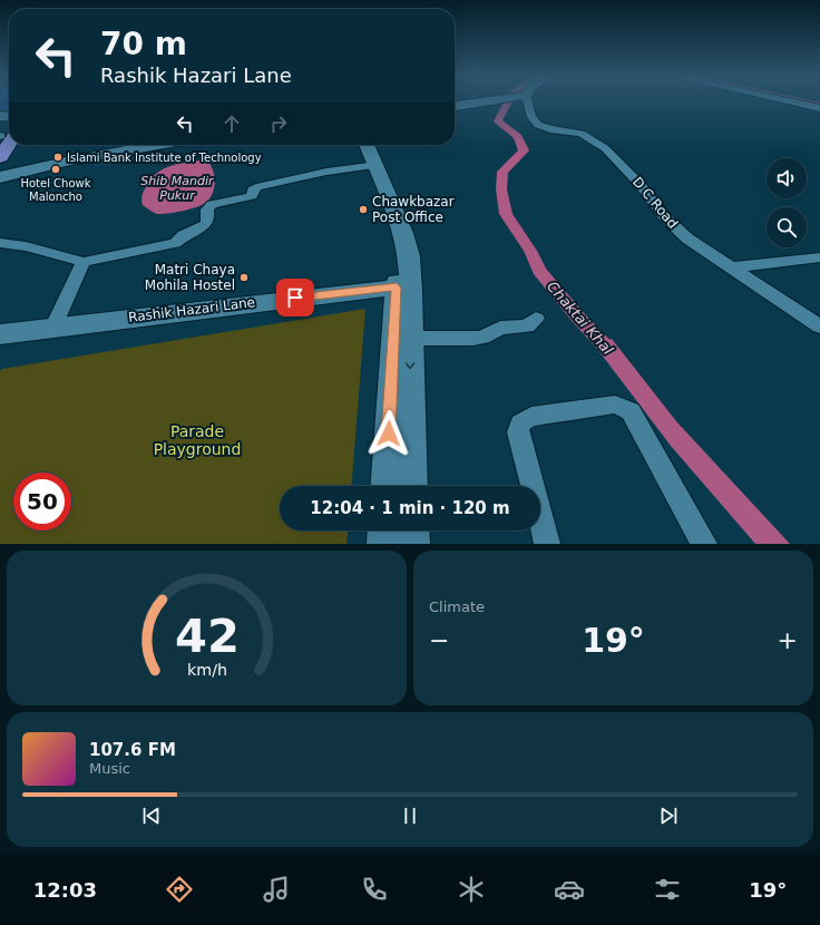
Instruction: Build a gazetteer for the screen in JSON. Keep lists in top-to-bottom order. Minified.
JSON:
{"streets":{"main road":["Rashik Hazari Lane"],"street":["D C Road"]},"water":["Shib Mandir Pukur","Chaktai Khal"],"parks":["Parade Playground"],"places":["Islami Bank Institute of Technology","Hotel Chowk Maloncho","Chawkbazar Post Office","Matri Chaya Mohila Hostel"],"page":{"turn":["70 m","Rashik Hazari Lane"],"limit":"50","trip":"12:04 · 1 min · 120 m","tile":"Climate","heat":["−","19°","+"],"song":["107.6 FM","Music"],"tabs":["12:03","19°"],"gauge":["42","km/h"]}}
